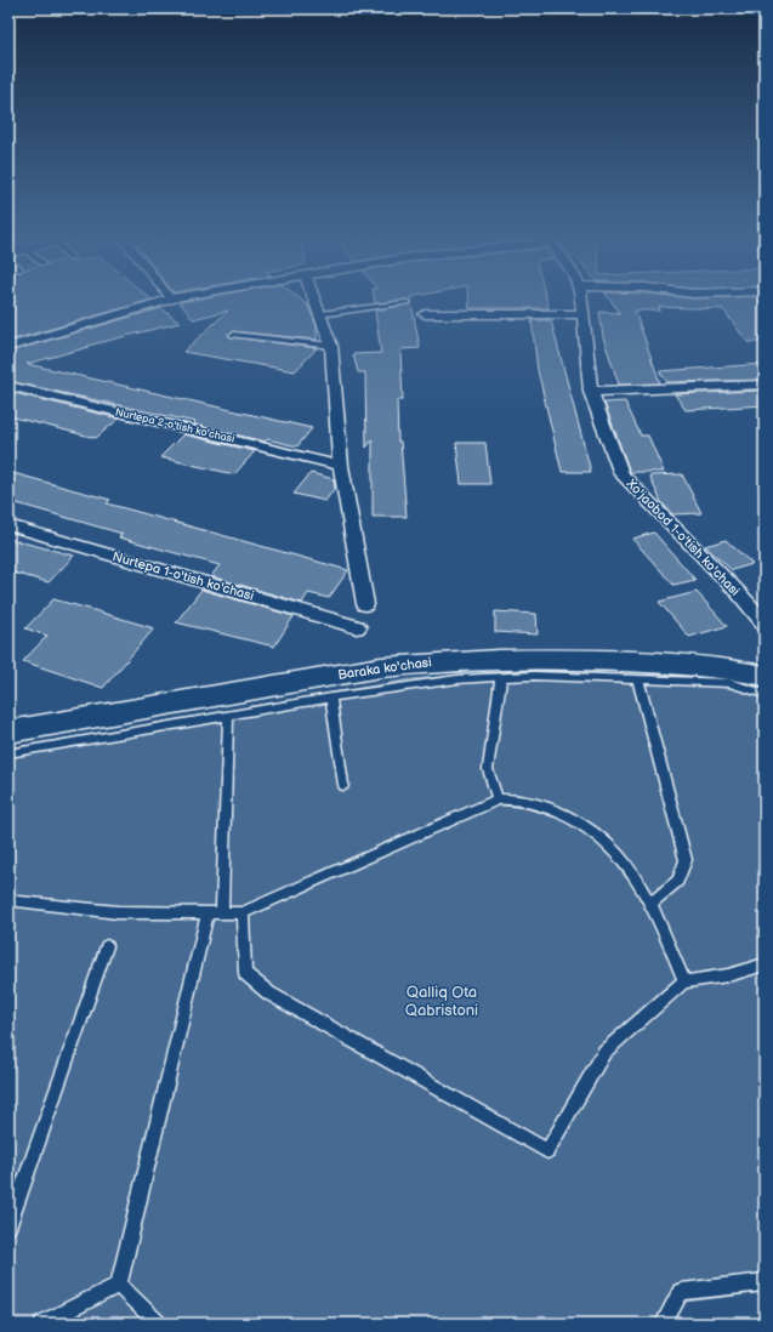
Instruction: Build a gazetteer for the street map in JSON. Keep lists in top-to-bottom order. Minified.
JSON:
{"streets":{"main road":["Baraka ko'chasi"],"street":["Nurtepa 2-o'tish ko'chasi","Xo'jaobod 1-o'tish ko'chasi","Nurtepa 1-o'tish ko'chasi"]},"parks":["Qalliq Ota Qabristoni"]}
